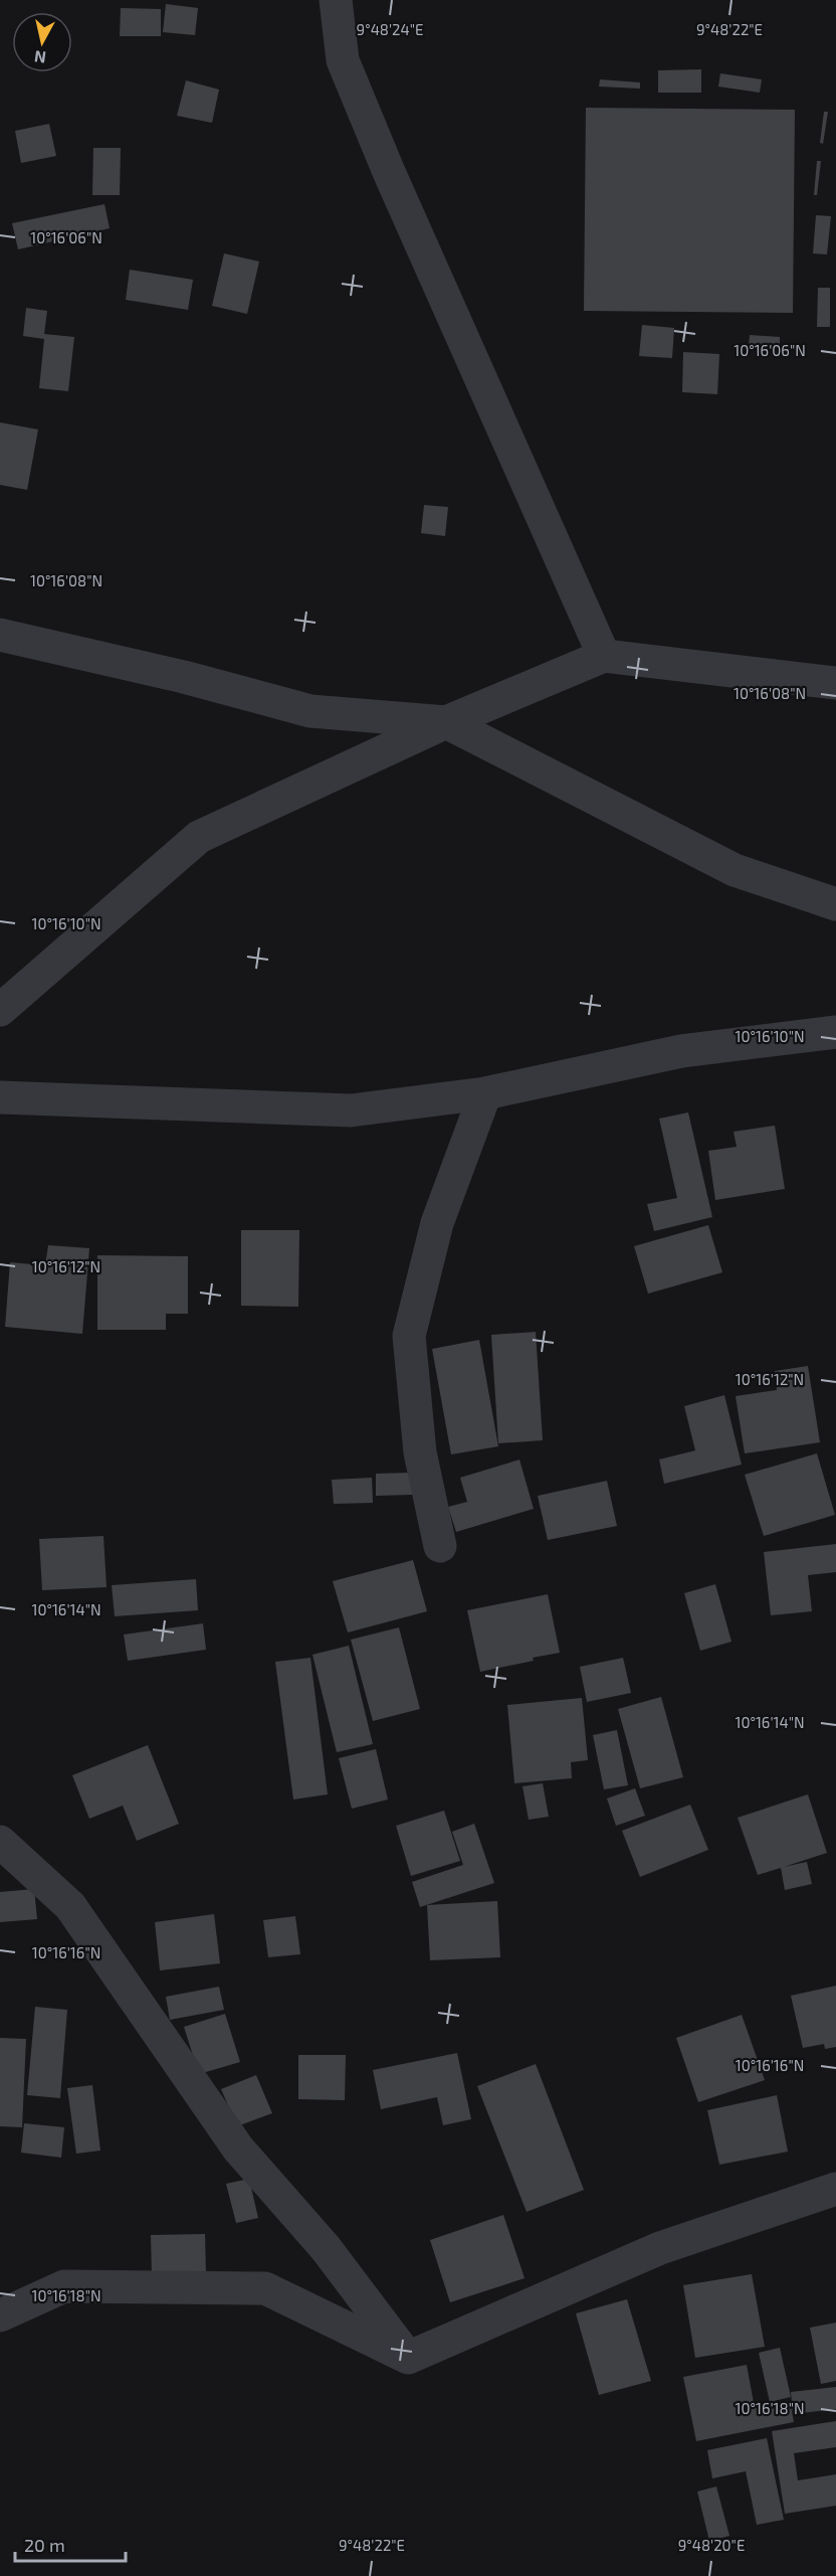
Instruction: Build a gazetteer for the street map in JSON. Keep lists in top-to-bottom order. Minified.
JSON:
{"scale_bar":"20 m","north":"bottom","coordinates":["9°48'24\"E","9°48'22\"E","10°16'06\"N","10°16'08\"N","10°16'10\"N","10°16'12\"N","10°16'14\"N","10°16'16\"N","10°16'18\"N","9°48'20\"E"]}
